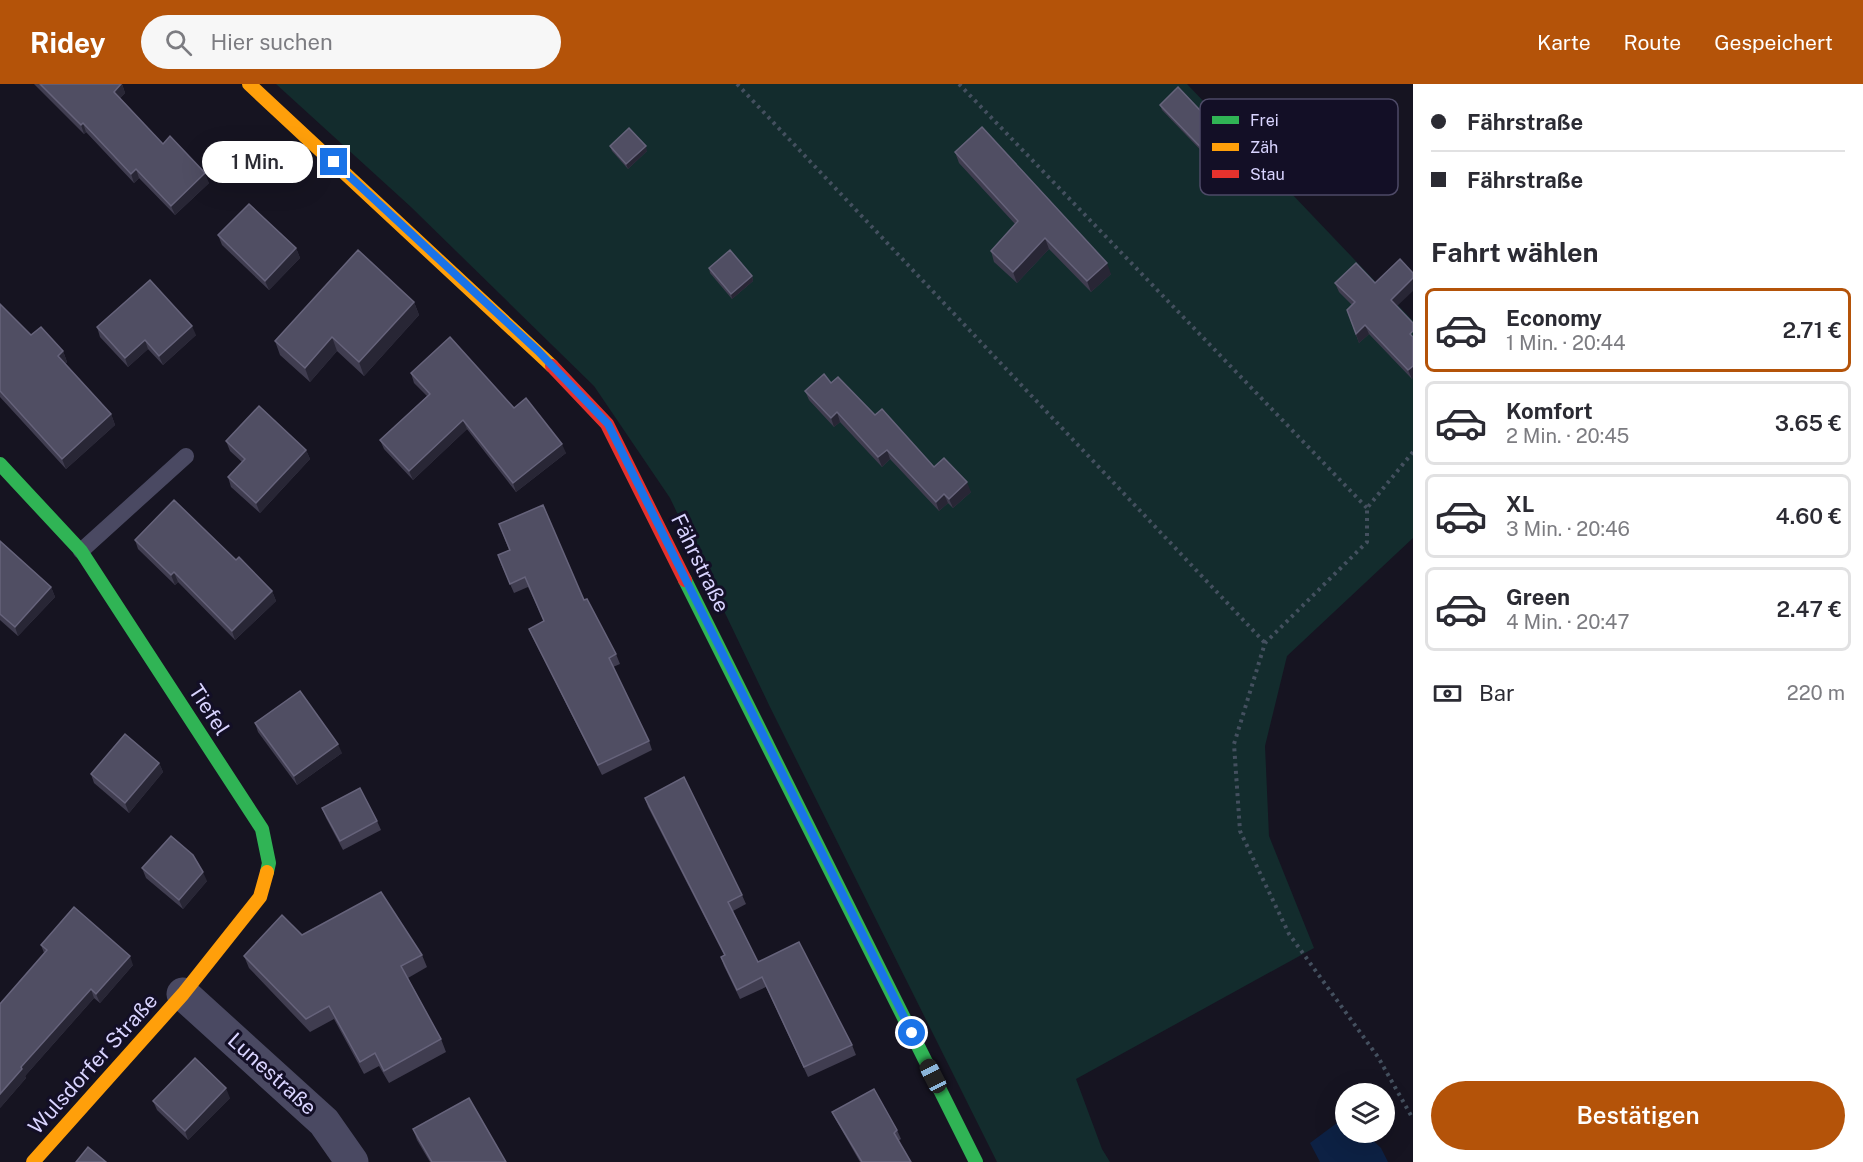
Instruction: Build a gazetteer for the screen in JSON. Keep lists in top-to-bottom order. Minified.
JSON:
{"streets":{"street":["Fährstraße","Tiefel","Wulsdorfer Straße","Lunestraße"]},"crossings":[["Tiefel","Wulsdorfer Straße"],["Tiefel","Lunestraße"],["Wulsdorfer Straße","Lunestraße"]],"legend":["Frei","Zäh","Stau"],"page":{"header":"Ridey","search":"Hier suchen","nav":["Karte","Route","Gespeichert"],"banner":["Fährstraße","Fährstraße"],"bubble":"1 Min.","heading":"Fahrt wählen","list":[{"name":"Economy","note":"1 Min. · 20:44","value":"2.71 €"},{"name":"Komfort","note":"2 Min. · 20:45","value":"3.65 €"},{"name":"XL","note":"3 Min. · 20:46","value":"4.60 €"},{"name":"Green","note":"4 Min. · 20:47","value":"2.47 €"}],"pay":["Bar","220 m"],"buttons":"Bestätigen"}}
